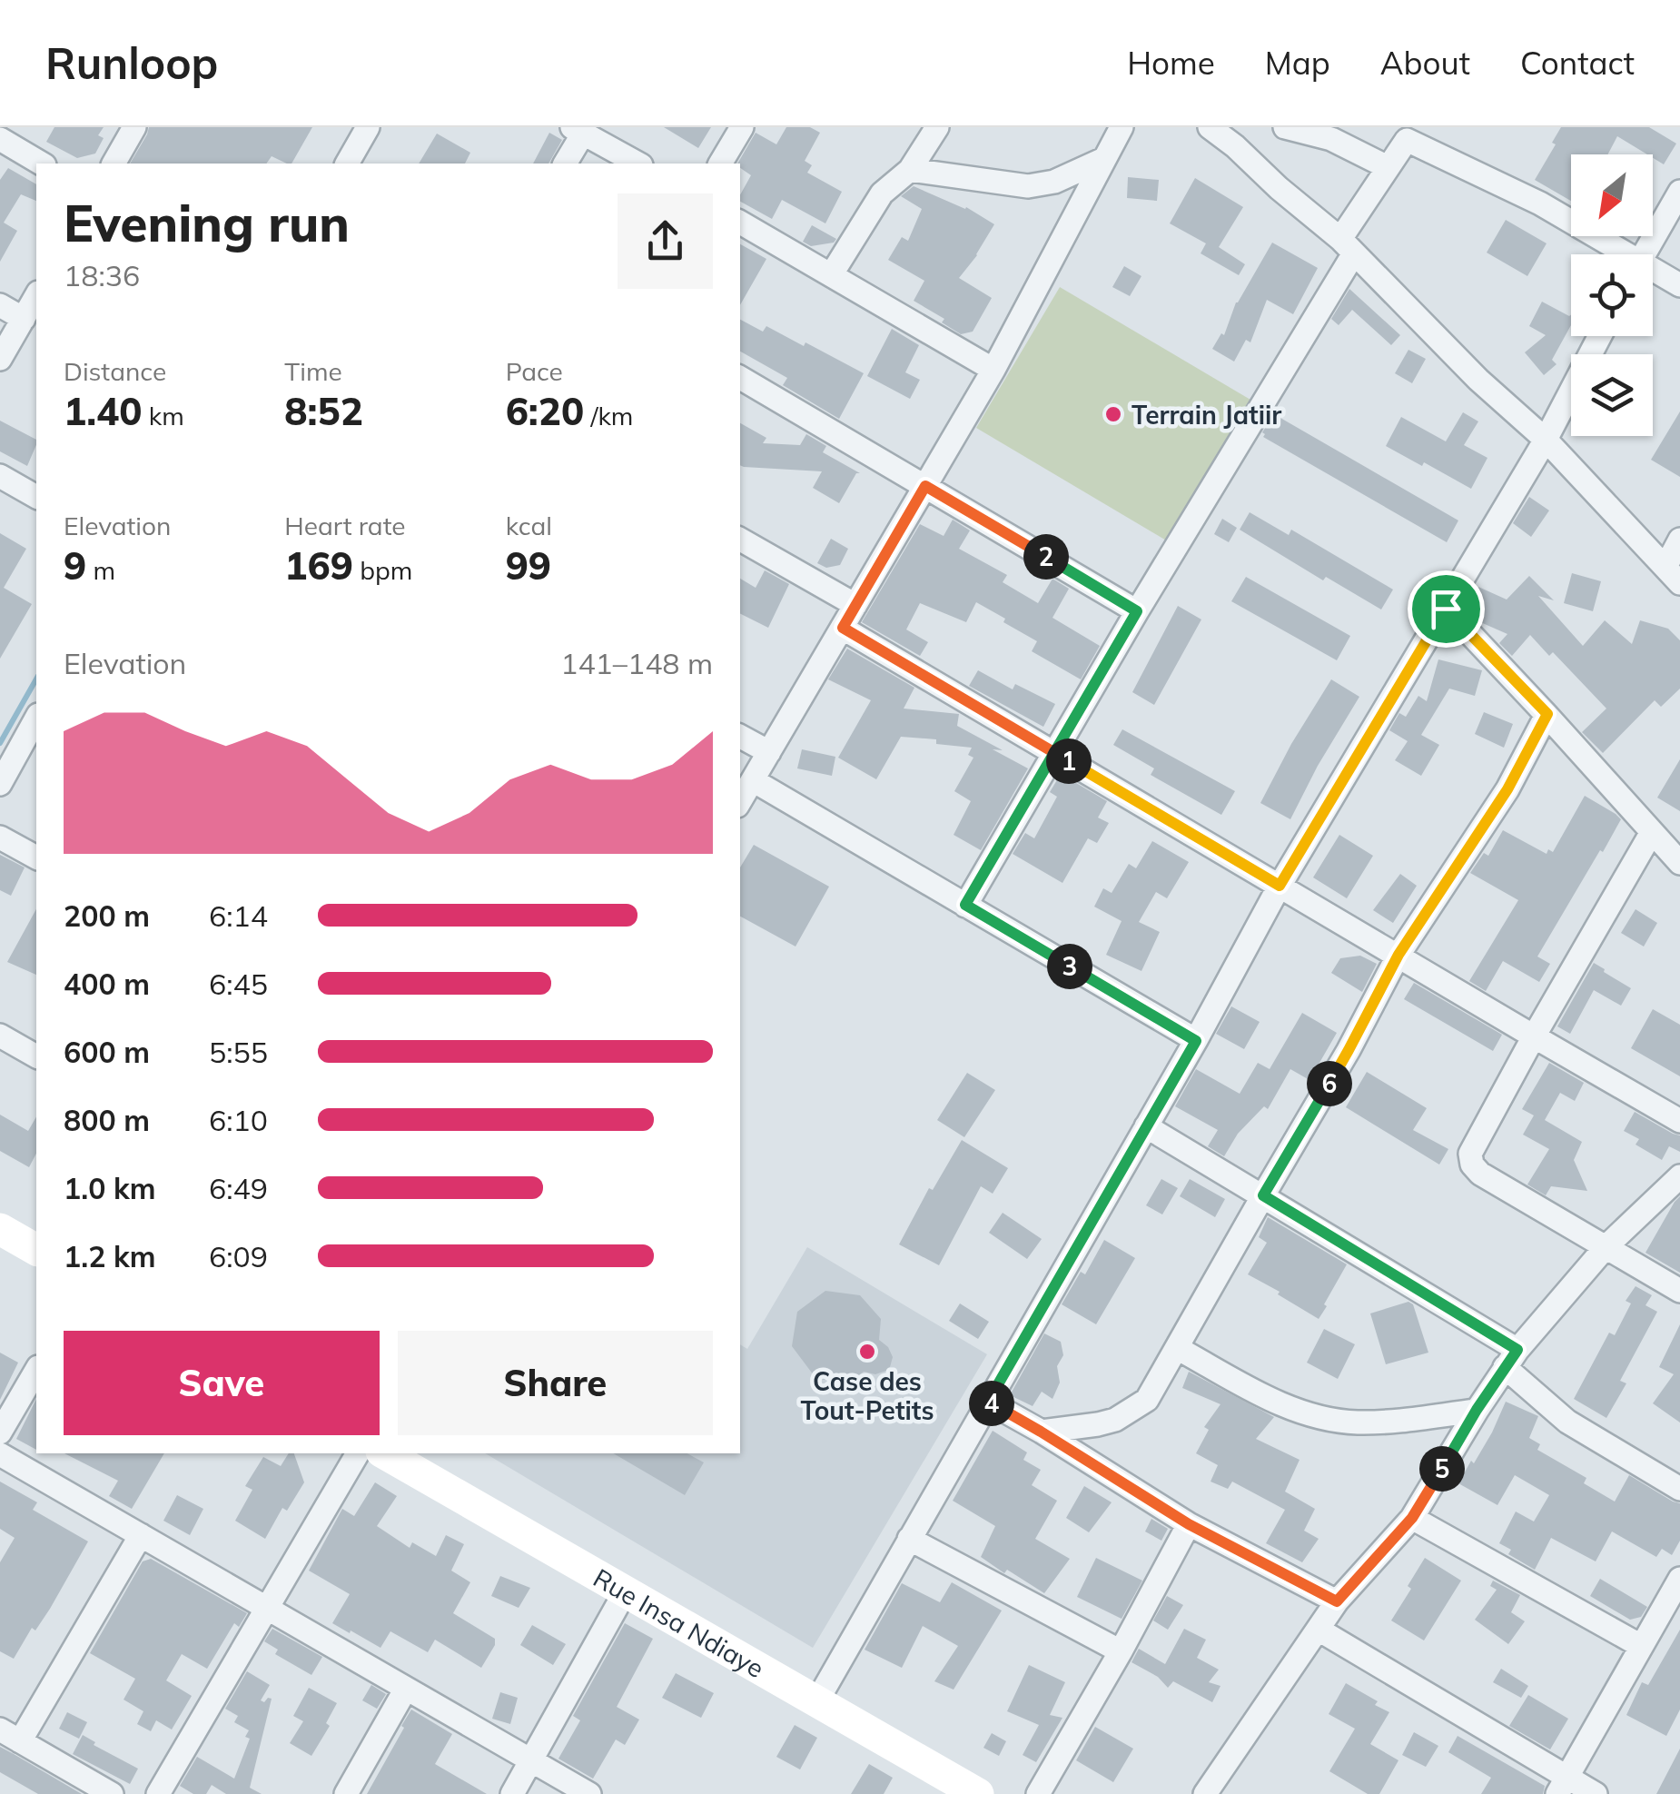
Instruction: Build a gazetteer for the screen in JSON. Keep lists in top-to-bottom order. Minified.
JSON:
{"streets":{"main road":["Rue Insa Ndiaye"]},"places":["Terrain Jatiir","Case des Tout-Petits"],"north":"bottom left","page":{"header":"Runloop","nav":["Home","Map","About","Contact"],"heading":["Evening run","18:36"],"stats":[["Distance","1.40 km"],["Time","8:52"],["Pace","6:20 /km"],["Elevation","9 m"],["Heart rate","169 bpm"],["kcal","99"]],"pins":["2","1","3","6","4","5"],"chart":["Elevation","141–148 m"],"list":[{"name":"200 m","note":"6:14"},{"name":"400 m","note":"6:45"},{"name":"600 m","note":"5:55"},{"name":"800 m","note":"6:10"},{"name":"1.0 km","note":"6:49"},{"name":"1.2 km","note":"6:09"}],"buttons":["Save","Share"]}}
